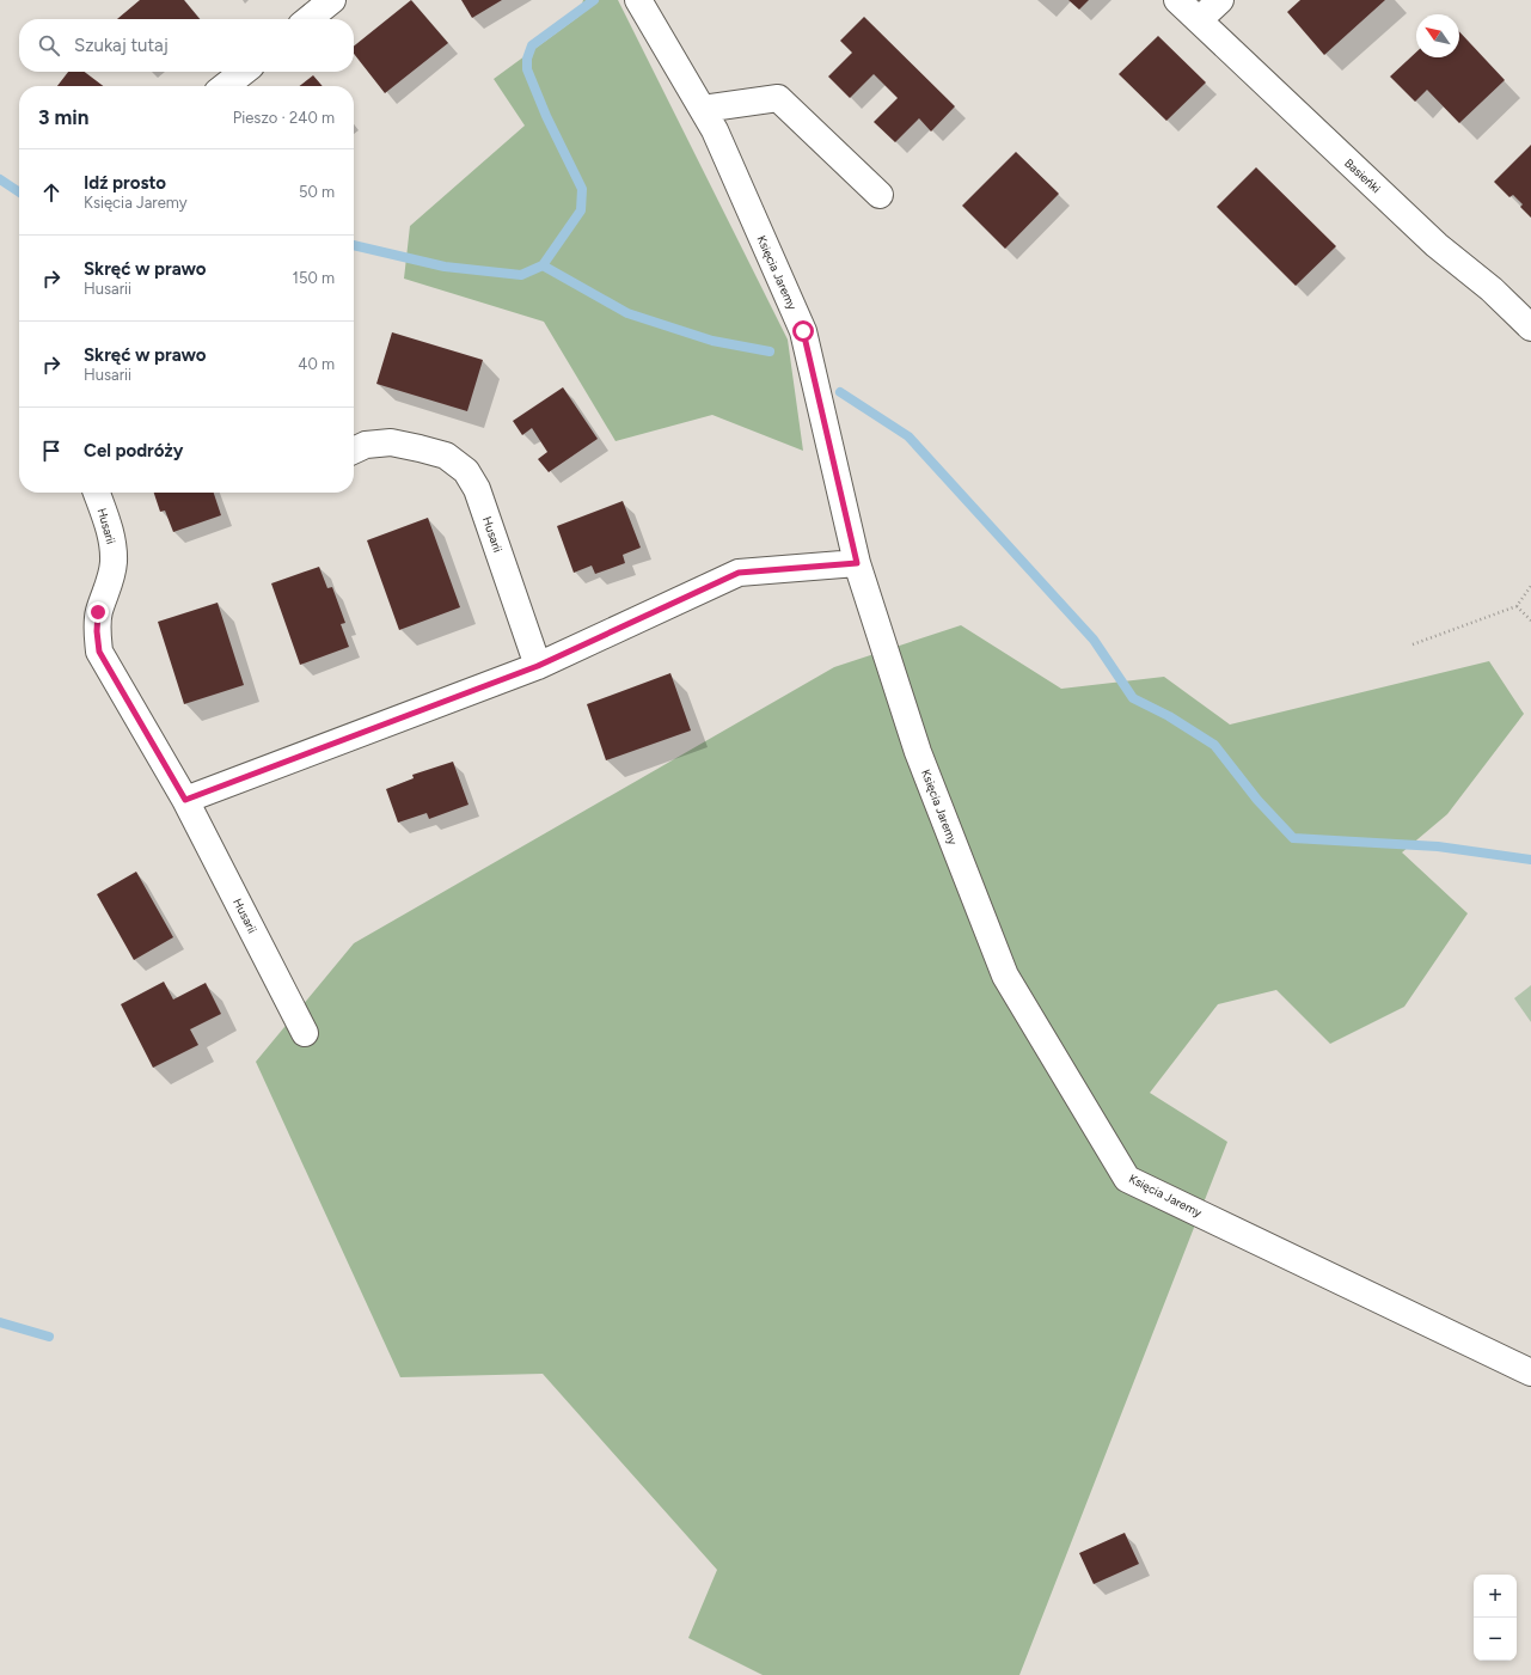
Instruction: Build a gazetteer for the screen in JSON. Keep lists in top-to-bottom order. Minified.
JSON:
{"streets":{"street":["Basieńki","Księcia Jaremy","Husarii"]},"north":"top left","page":{"search":"Szukaj tutaj","heading":["3 min","Pieszo · 240 m"],"list":[["Idź prosto","Księcia Jaremy","50 m"],["Skręć w prawo","Husarii","150 m"],["Skręć w prawo","Husarii","40 m"],"Cel podróży"],"map_buttons":["+","−"]}}
